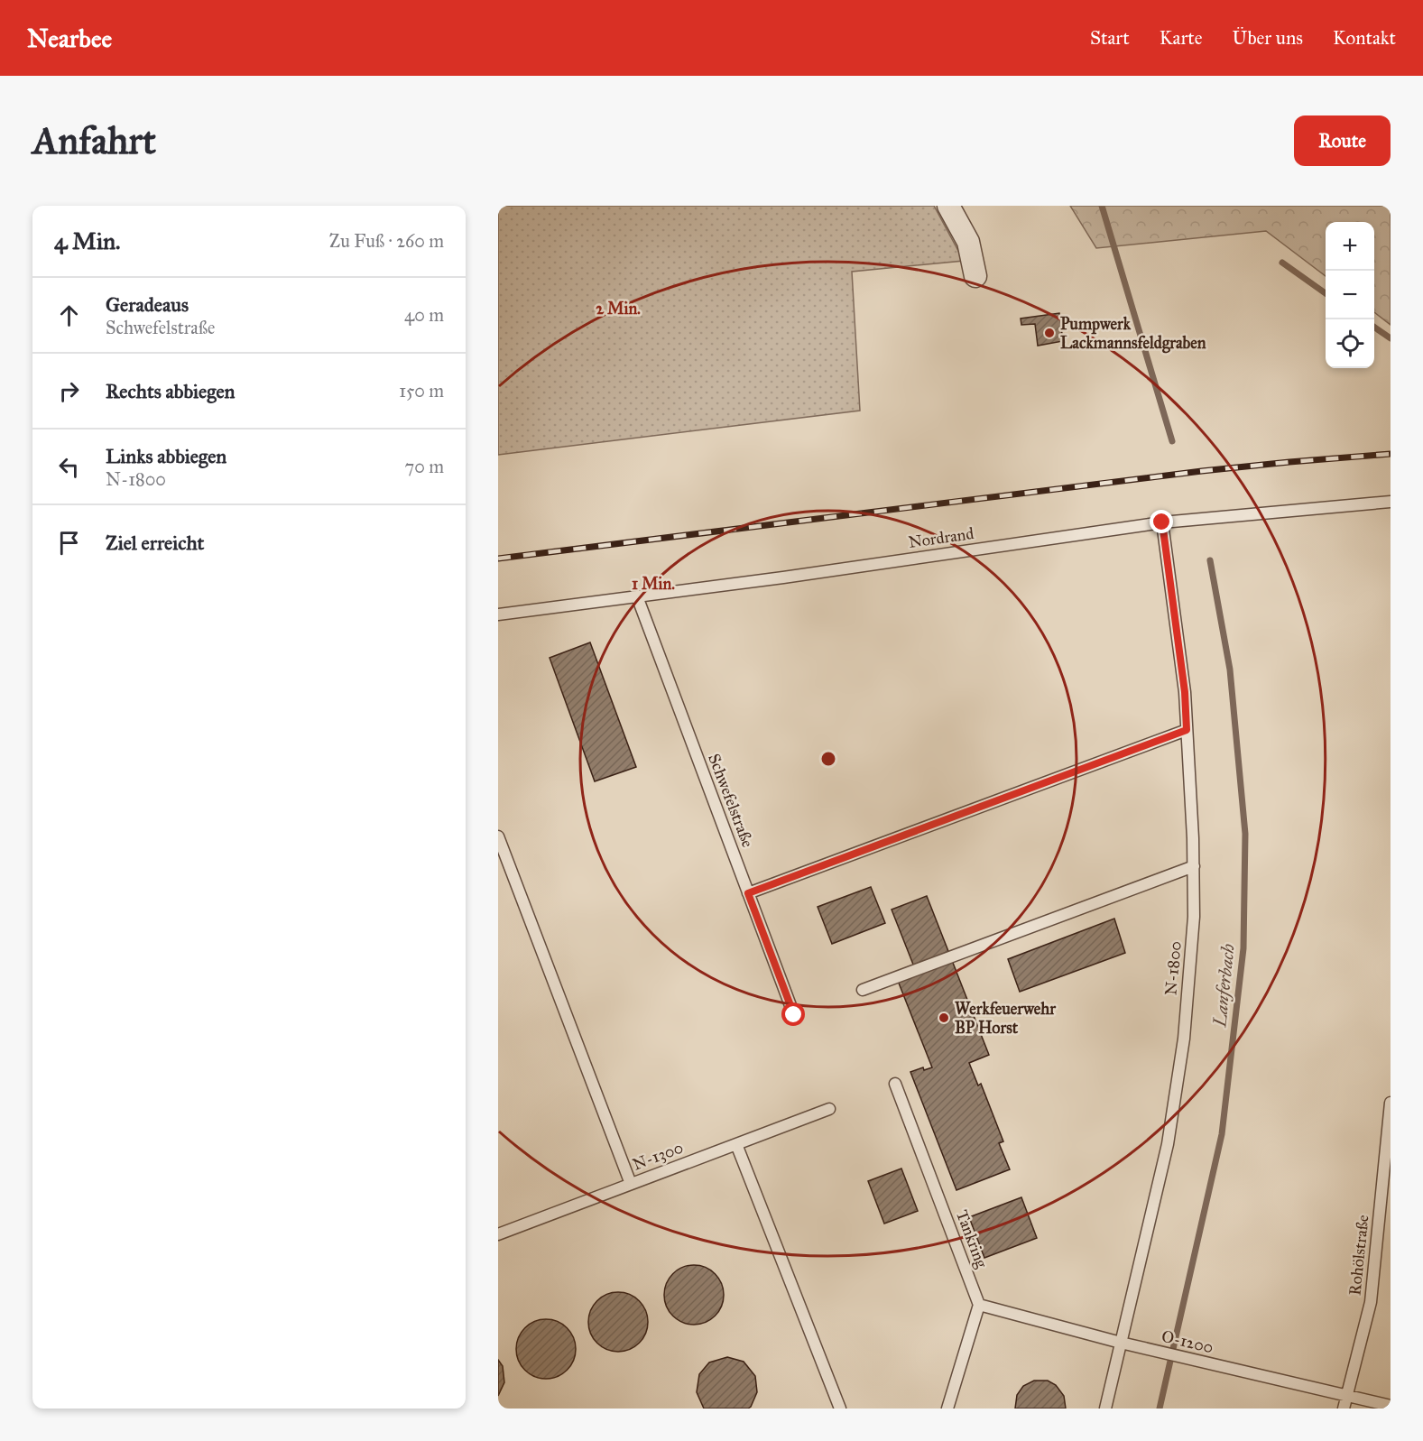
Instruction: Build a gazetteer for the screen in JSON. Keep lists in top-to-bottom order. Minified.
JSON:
{"streets":{"lane":["Nordrand","Schwefelstraße","N-1800","N-1300","Tankring","Rohölstraße","O-1200"]},"crossings":[["Nordrand","Schwefelstraße"],["Nordrand","N-1800"],["N-1800","O-1200"],["Tankring","O-1200"],["Rohölstraße","O-1200"]],"water":["Lanferbach"],"places":["Pumpwerk Lackmannsfeldgraben","Werkfeuerwehr BP Horst"],"page":{"header":"Nearbee","nav":["Start","Karte","Über uns","Kontakt"],"buttons":"Route","title":"Anfahrt","heading":["4 Min.","Zu Fuß · 260 m"],"map_buttons":["+","−"],"list":[["Geradeaus","Schwefelstraße","40 m"],["Rechts abbiegen","150 m"],["Links abbiegen","N-1800","70 m"],"Ziel erreicht"]},"rings":["2 Min.","1 Min."]}
